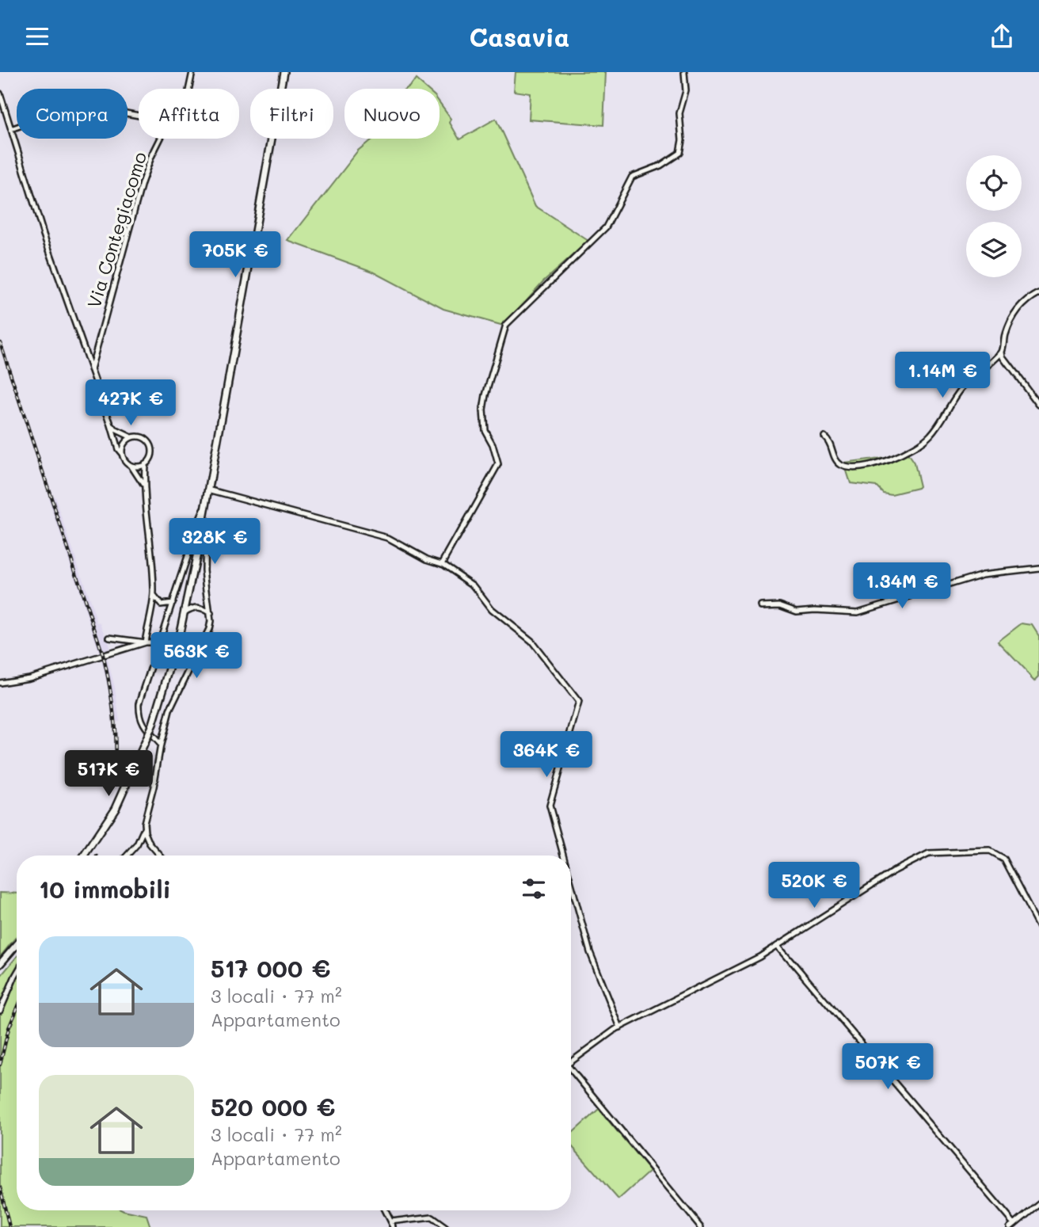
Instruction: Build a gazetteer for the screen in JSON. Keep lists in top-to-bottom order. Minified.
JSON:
{"streets":{"street":["Via Contegiacomo"]},"page":{"header":"Casavia","chip":["Compra","Affitta","Filtri","Nuovo"],"price":["705K €","1.14M €","427K €","328K €","1.34M €","563K €","364K €","517K €","520K €","507K €"],"heading":"10 immobili","list":[{"name":"517 000 €","note":"3 locali · 77 m² · Appartamento"},{"name":"520 000 €","note":"3 locali · 77 m² · Appartamento"}]}}
